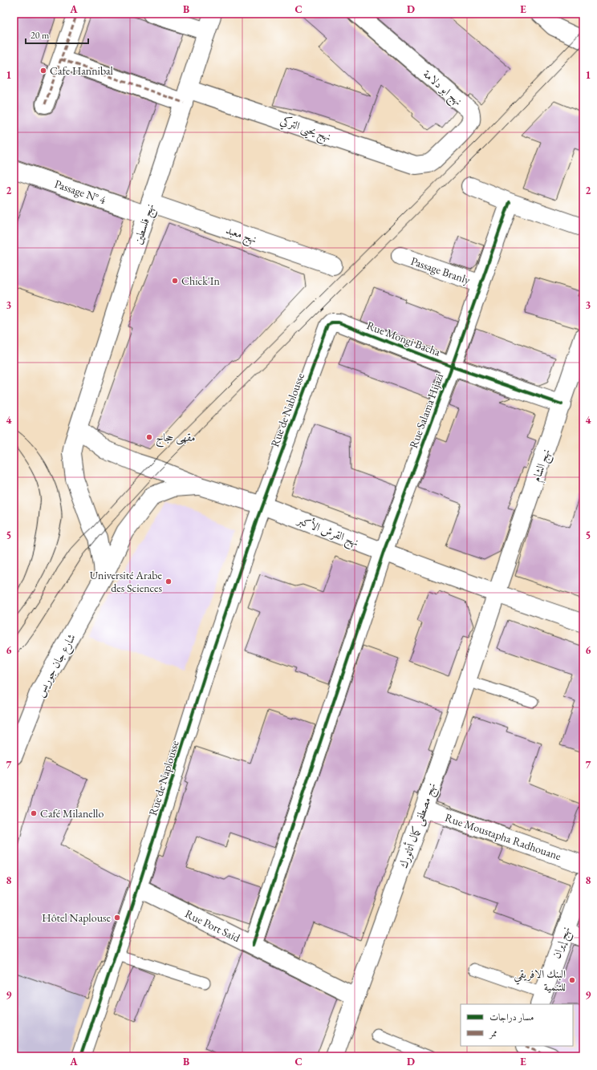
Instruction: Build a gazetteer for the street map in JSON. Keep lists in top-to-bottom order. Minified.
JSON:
{"streets":{"street":["نهج ابو دلامة","نهج يحيى التركي","Passage N° 4","نهج فلسطين","نهج معبد","Passage Branly","Rue Mongi Bacha","Rue de Nablousse","Rue Salama Hijazi","نهج الشام","نهج القرش الأكبر","شارع جان جوريس","Rue de Naplousse","نهج مصطفى كمال أتاتورك","Rue Moustapha Radhouane","Rue Port Said","نهج إيران"]},"crossings":[["نهج ابو دلامة","نهج يحيى التركي"],["نهج يحيى التركي","نهج فلسطين"],["Passage N° 4","نهج فلسطين"],["Passage N° 4","نهج معبد"],["نهج فلسطين","نهج معبد"],["نهج فلسطين","نهج القرش الأكبر"],["نهج فلسطين","شارع جان جوريس"],["Passage Branly","Rue Salama Hijazi"],["Rue Mongi Bacha","Rue de Nablousse"],["Rue Mongi Bacha","Rue Salama Hijazi"],["Rue Mongi Bacha","نهج الشام"],["Rue de Nablousse","نهج القرش الأكبر"],["Rue de Nablousse","Rue de Naplousse"],["Rue Salama Hijazi","نهج القرش الأكبر"],["Rue Salama Hijazi","Rue Port Said"],["نهج الشام","نهج القرش الأكبر"],["نهج الشام","نهج مصطفى كمال أتاتورك"],["نهج القرش الأكبر","شارع جان جوريس"],["نهج القرش الأكبر","Rue de Naplousse"],["نهج القرش الأكبر","نهج مصطفى كمال أتاتورك"],["Rue de Naplousse","Rue Port Said"],["نهج مصطفى كمال أتاتورك","Rue Moustapha Radhouane"],["نهج مصطفى كمال أتاتورك","Rue Port Said"]],"places":["Cafe Hannibal","Chick'In","مقهى حجاج","Université Arabe des Sciences","Café Milanello","Hôtel Naplouse","البنك الافريقي للتنمية"],"legend":["مسار دراجات","ممر"],"scale_bar":"20 m","grid":{"columns":["A","B","C","D","E"],"rows":["1","2","3","4","5","6","7","8","9"]}}
